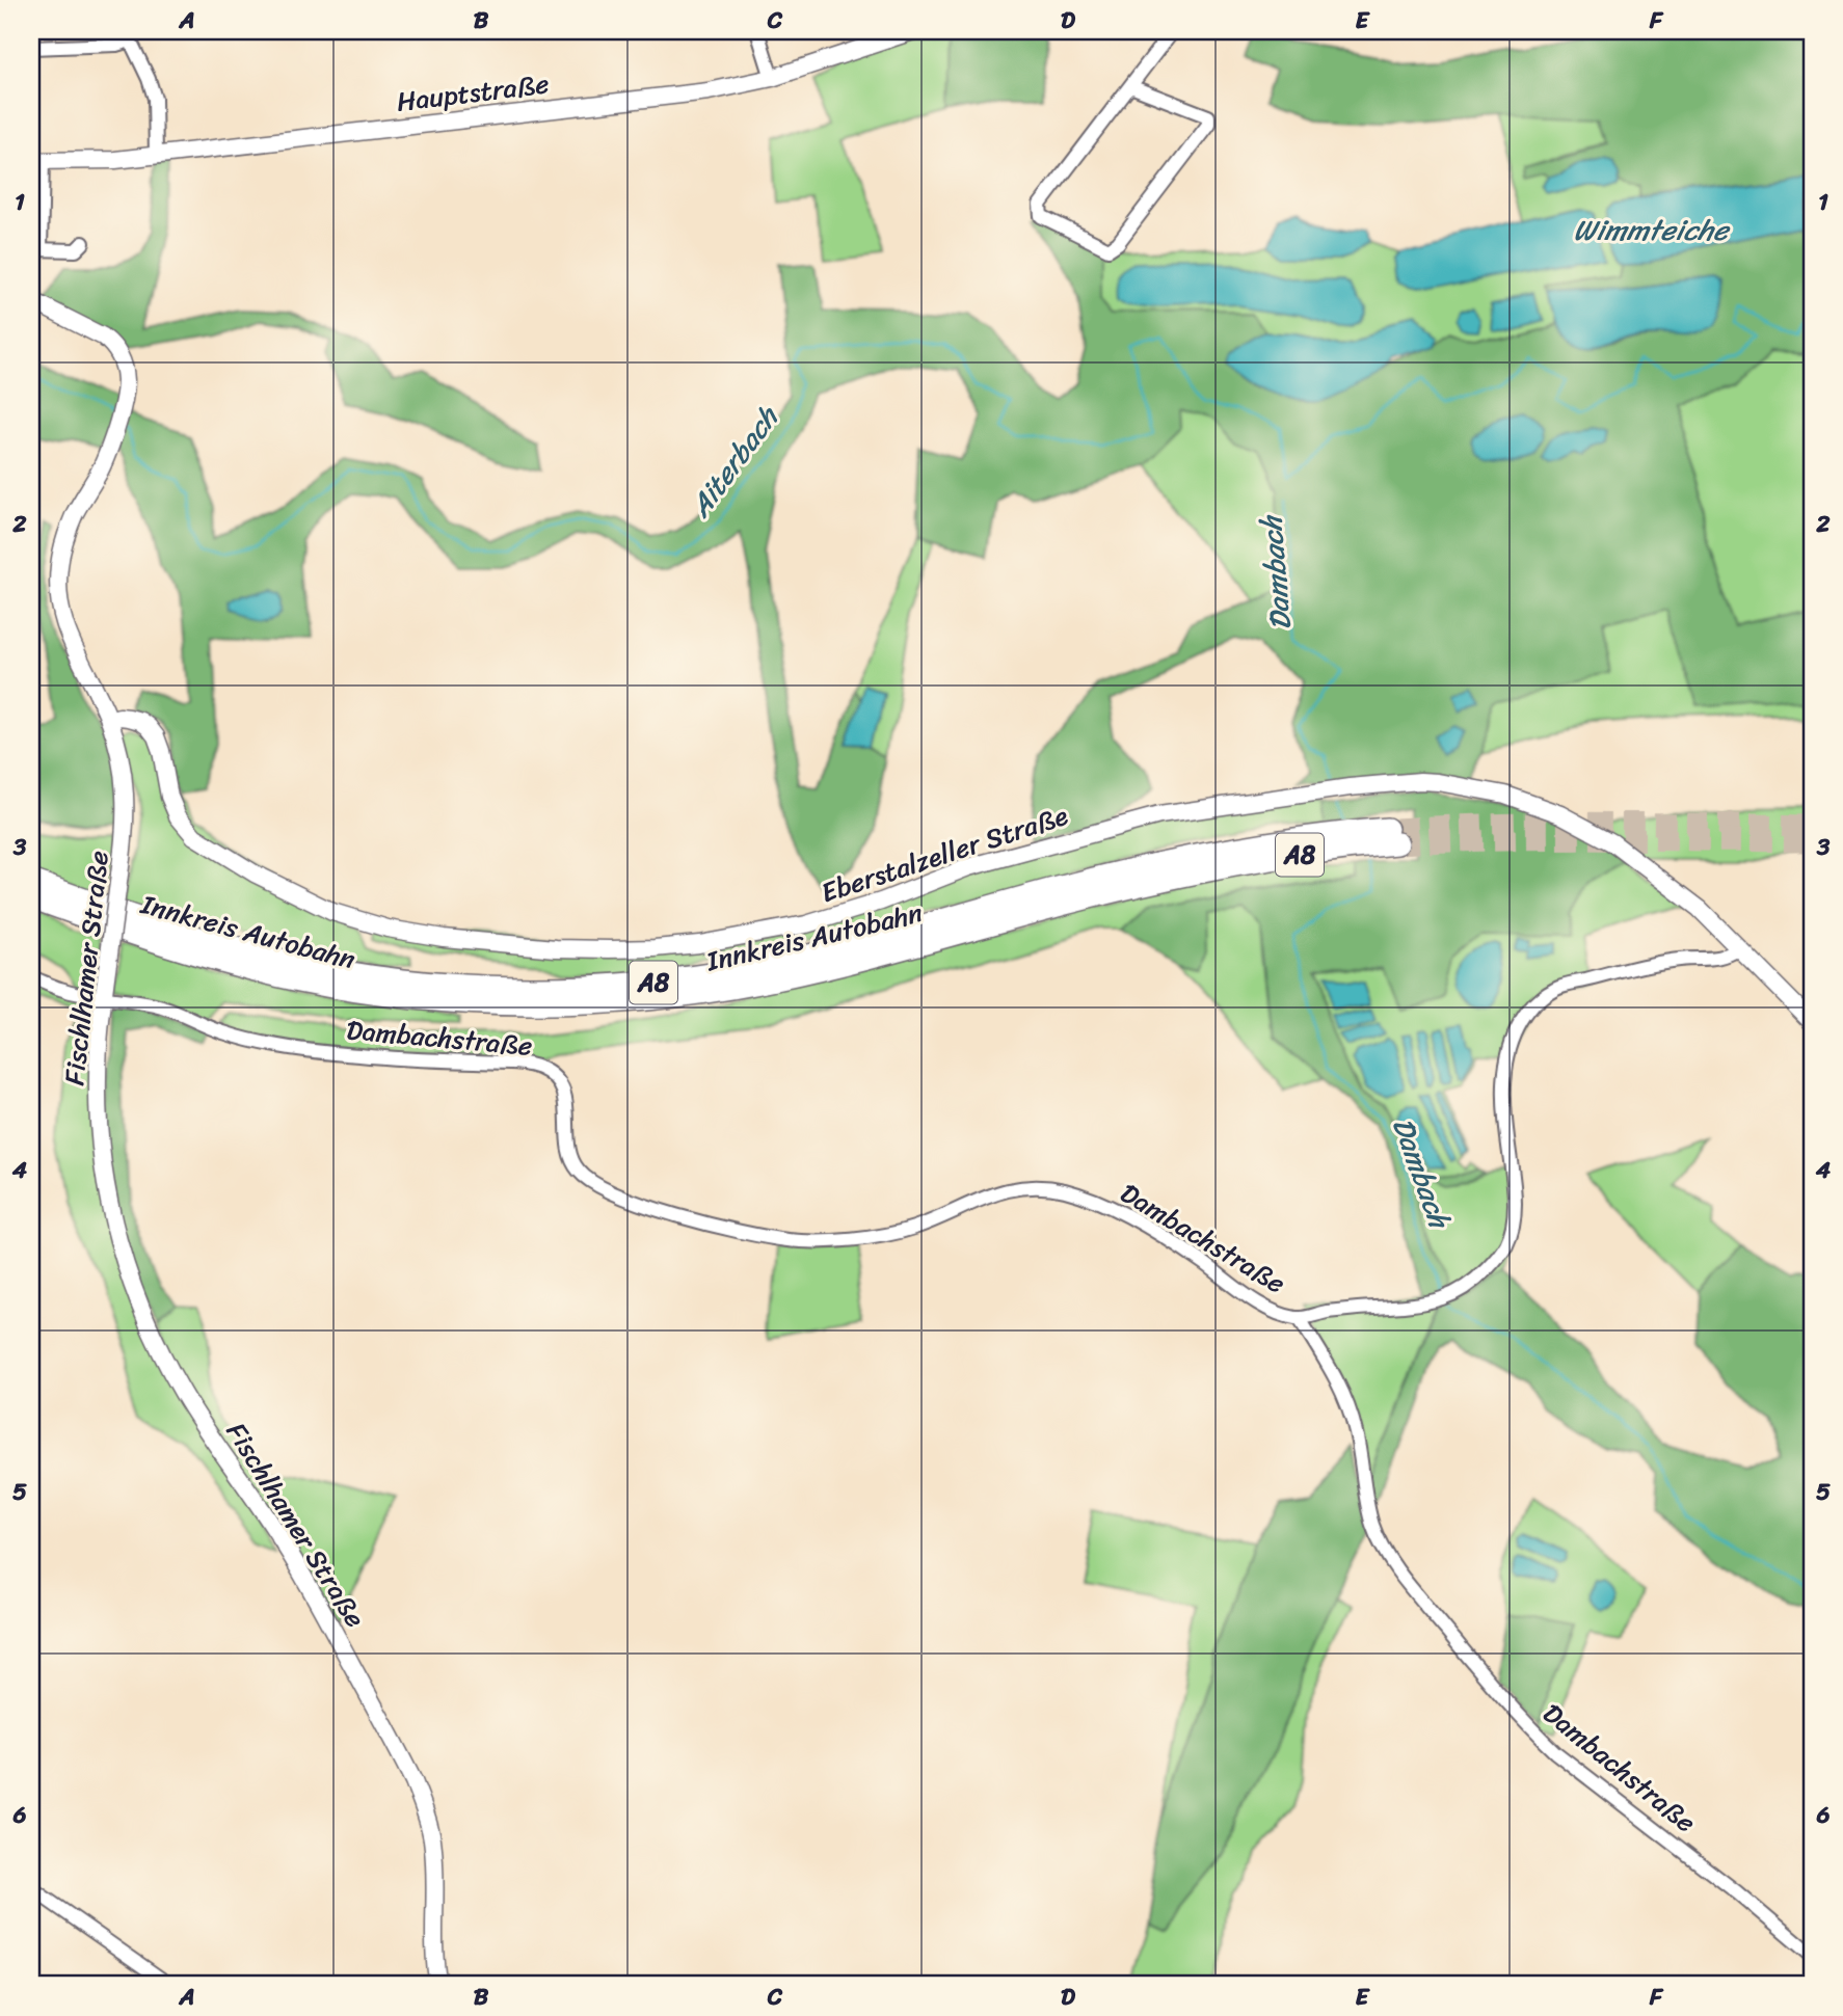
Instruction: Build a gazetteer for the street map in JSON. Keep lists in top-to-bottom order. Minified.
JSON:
{"streets":{"highway":["A8","Innkreis Autobahn"],"street":["Hauptstraße","Eberstalzeller Straße","Fischlhamer Straße","Dambachstraße"]},"crossings":[["Eberstalzeller Straße","Fischlhamer Straße"],["Eberstalzeller Straße","Dambachstraße"],["Fischlhamer Straße","Dambachstraße"]],"water":["Wimmteiche","Aiterbach","Dambach"],"grid":{"columns":["A","B","C","D","E","F"],"rows":["1","2","3","4","5","6"]}}
